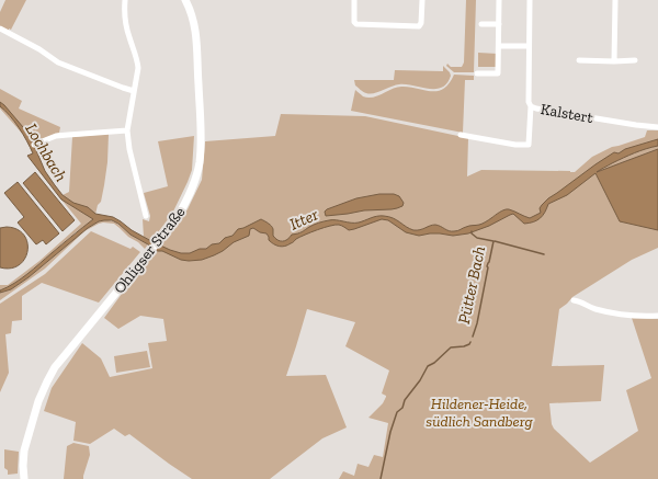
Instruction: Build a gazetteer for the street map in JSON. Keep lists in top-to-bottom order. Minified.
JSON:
{"streets":{"main road":["Ohligser Straße"],"street":["Kalstert"]},"water":["Lochbach","Itter","Pütter Bach"],"parks":["Hildener-Heide, südlich Sandberg"]}
